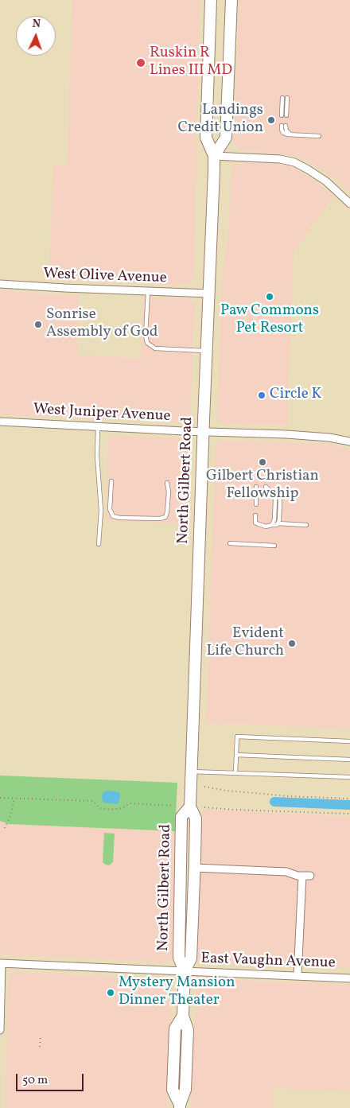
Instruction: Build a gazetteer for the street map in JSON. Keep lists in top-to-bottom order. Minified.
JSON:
{"streets":{"main road":["North Gilbert Road"],"street":["West Olive Avenue","West Juniper Avenue","East Vaughn Avenue"]},"crossings":[["West Olive Avenue","North Gilbert Road"],["West Juniper Avenue","North Gilbert Road"],["North Gilbert Road","East Vaughn Avenue"]],"places":["Ruskin R Lines III MD","Landings Credit Union","Paw Commons Pet Resort","Sonrise Assembly of God","Circle K","Gilbert Christian Fellowship","Evident Life Church","Mystery Mansion Dinner Theater"],"scale_bar":"50 m","north":"top"}
